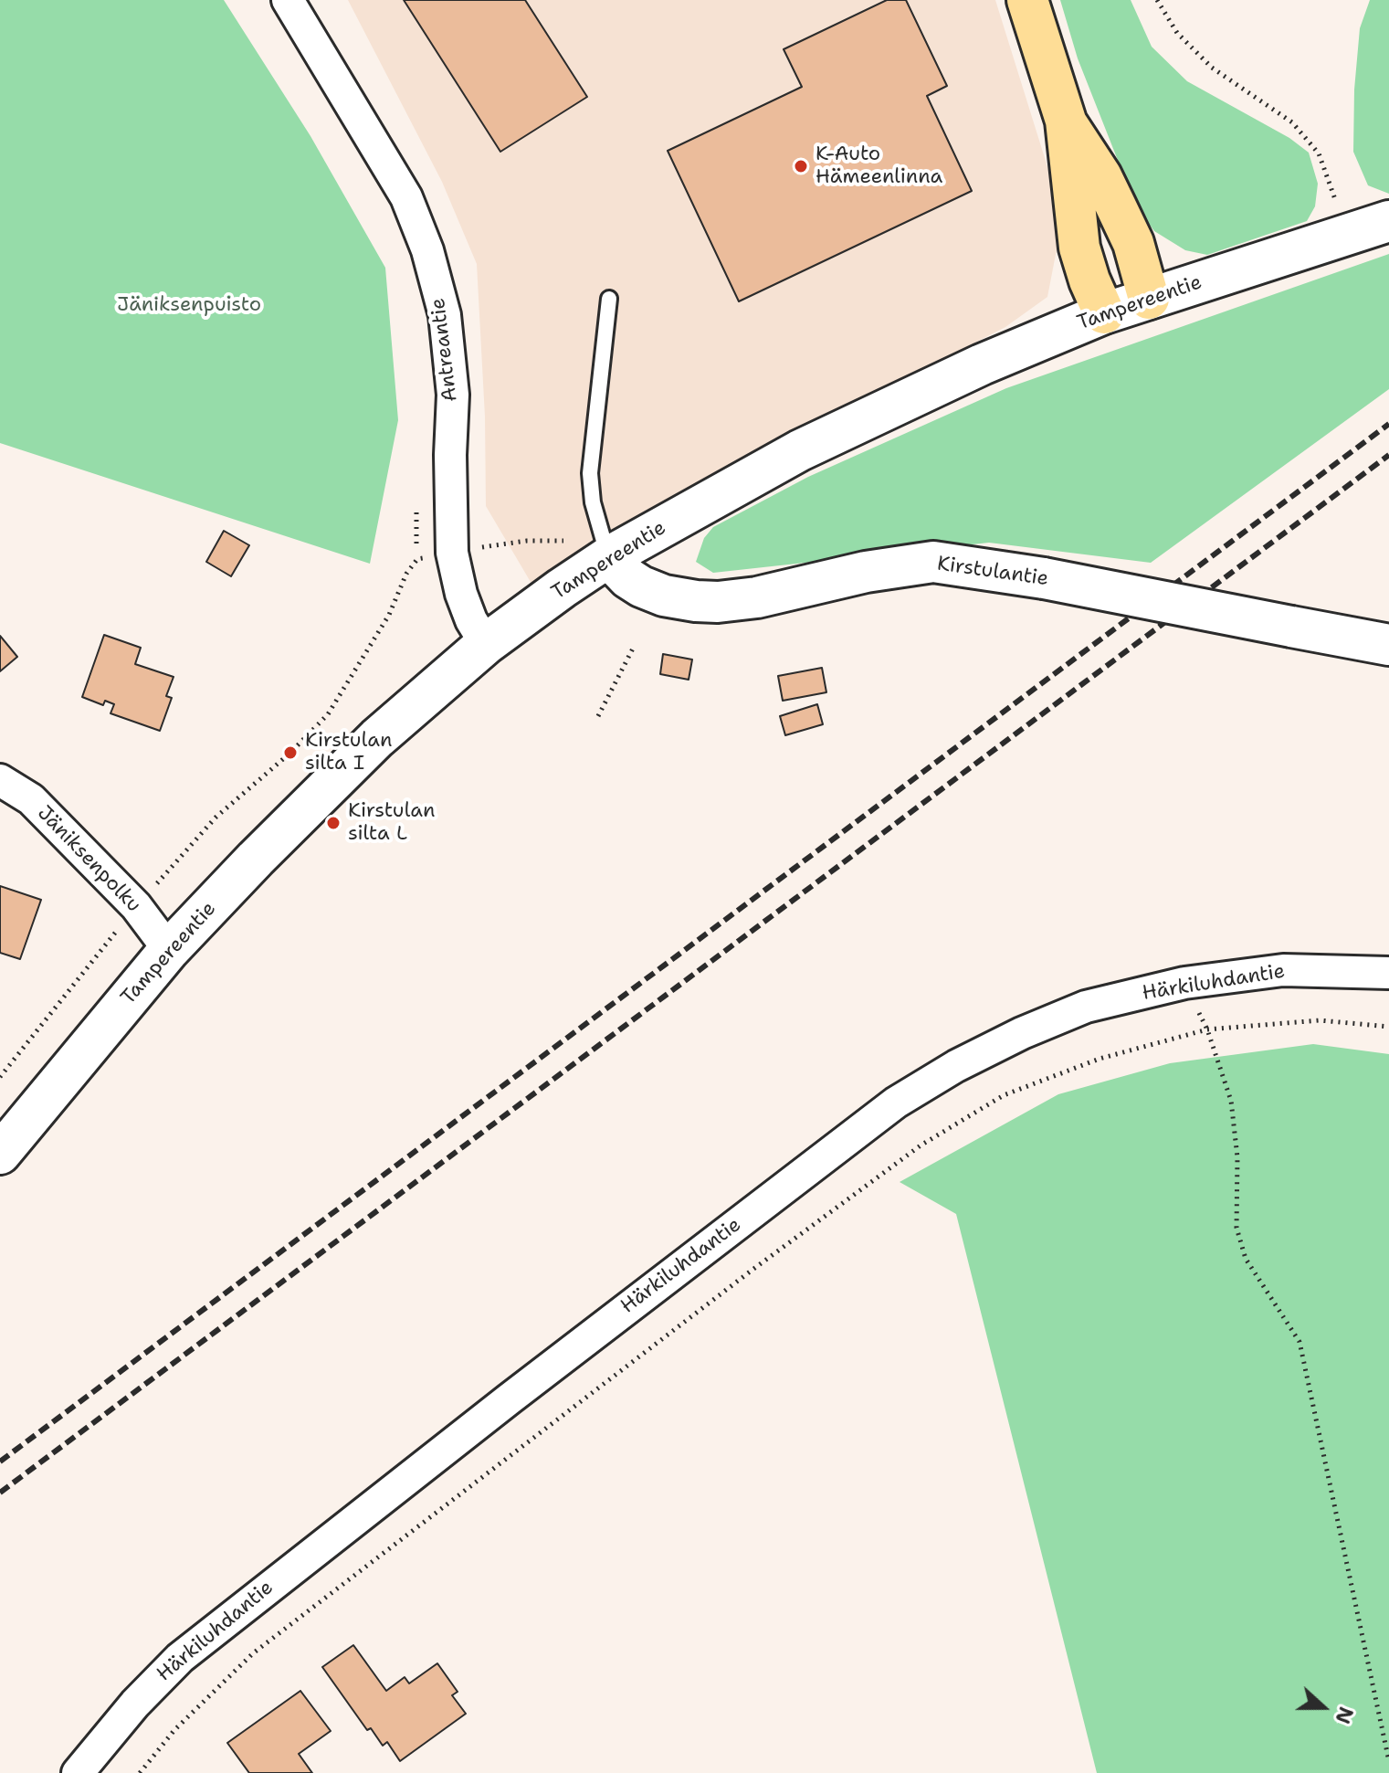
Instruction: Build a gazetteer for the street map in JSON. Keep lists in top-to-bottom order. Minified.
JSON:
{"streets":{"main road":["Tampereentie","Kirstulantie"],"street":["Antreantie","Jäniksenpolku","Härkiluhdantie"]},"crossings":[["Tampereentie","Antreantie"],["Tampereentie","Kirstulantie"],["Tampereentie","Jäniksenpolku"]],"parks":["Jäniksenpuisto"],"places":["K-Auto Hämeenlinna","Kirstulan silta I","Kirstulan silta L"],"north":"right"}
